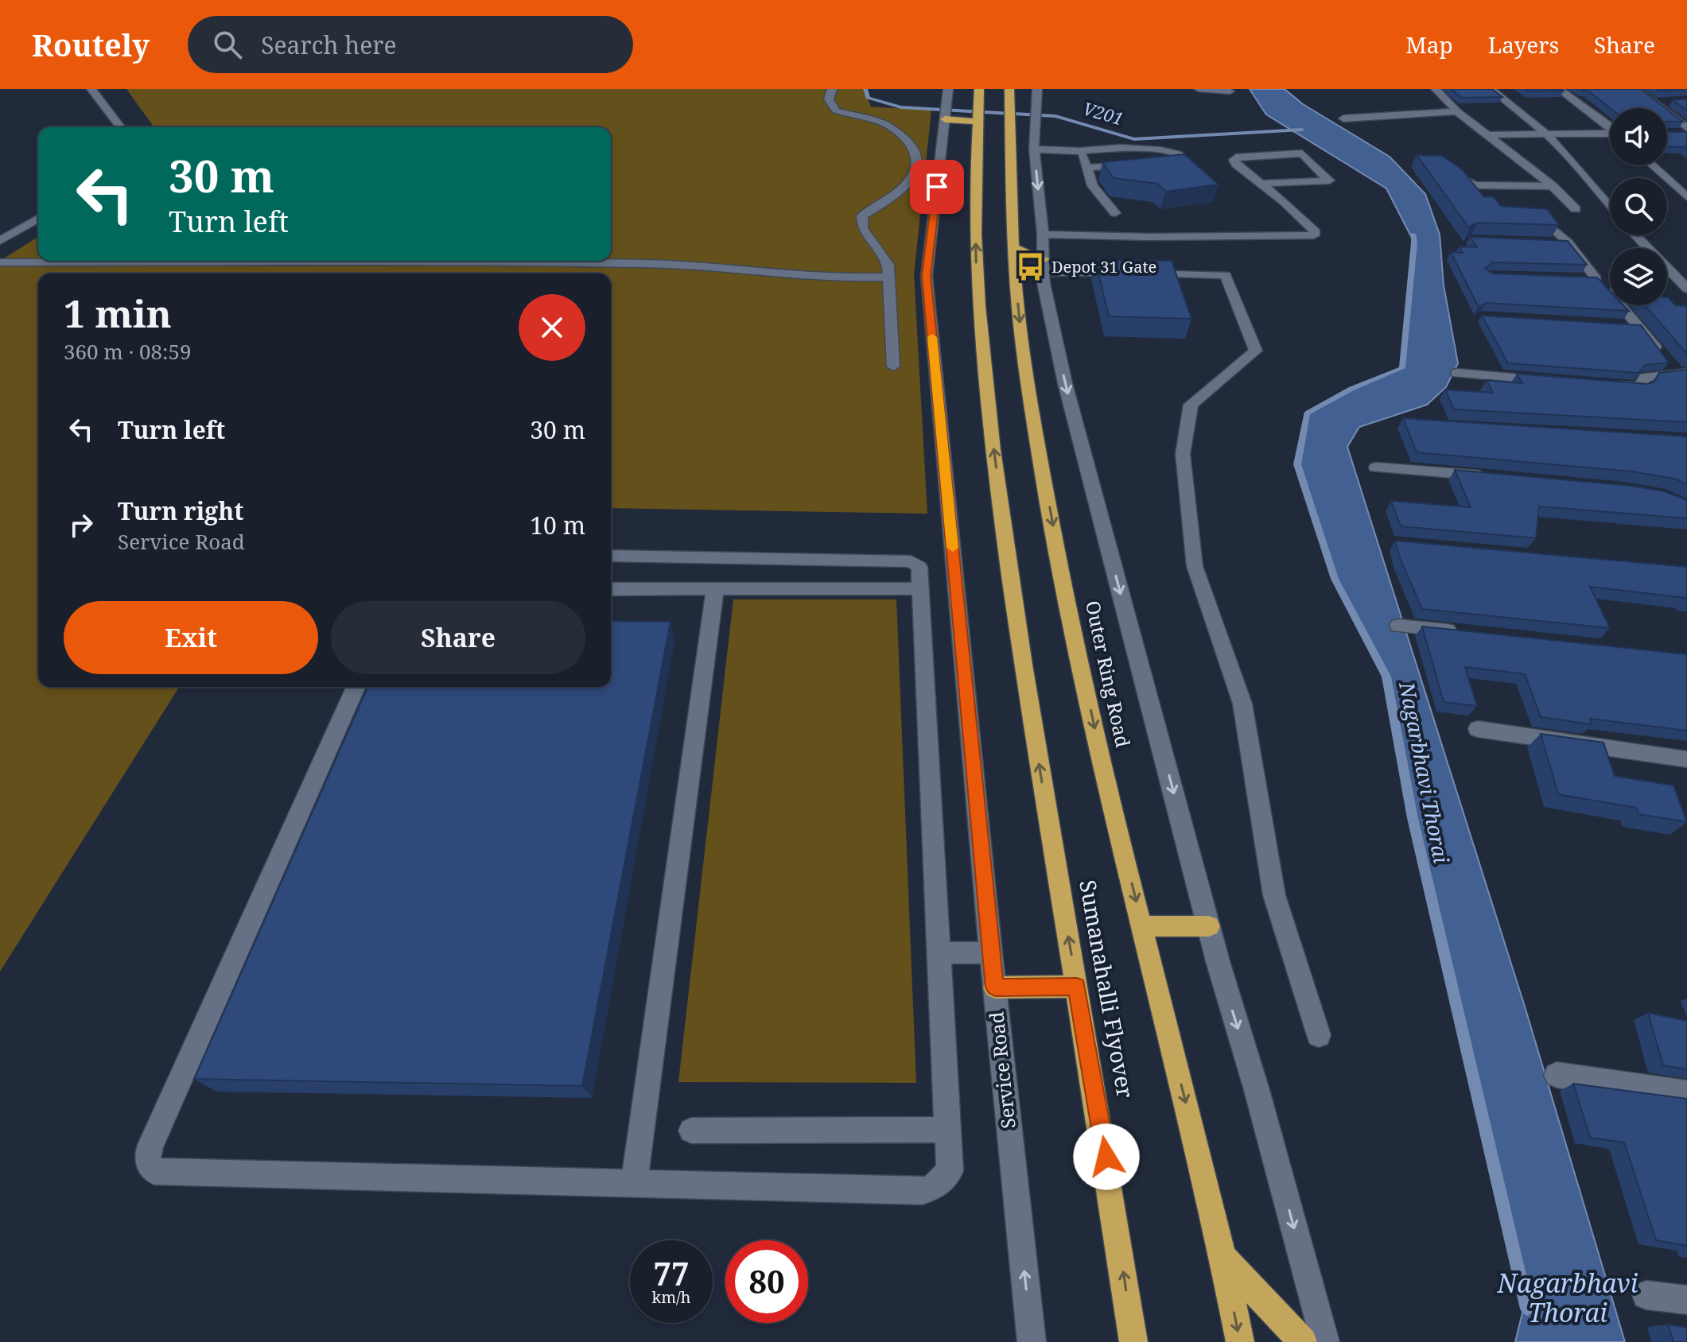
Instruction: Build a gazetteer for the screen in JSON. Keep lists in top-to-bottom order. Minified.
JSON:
{"streets":{"highway":["Outer Ring Road","Sumanahalli Flyover"],"street":["Service Road"]},"one_way":["Outer Ring Road","Sumanahalli Flyover"],"water":["V201","Nagarbhavi Thorai"],"places":{"bus stop":["Depot 31 Gate"]},"page":{"header":"Routely","search":"Search here","nav":["Map","Layers","Share"],"turn":["30 m","Turn left"],"heading":["1 min","360 m · 08:59"],"list":[{"name":"Turn left","value":"30 m"},{"name":"Turn right","note":"Service Road","value":"10 m"}],"buttons":["Exit","Share"],"speed":"77 km/h","limit":"80"}}
